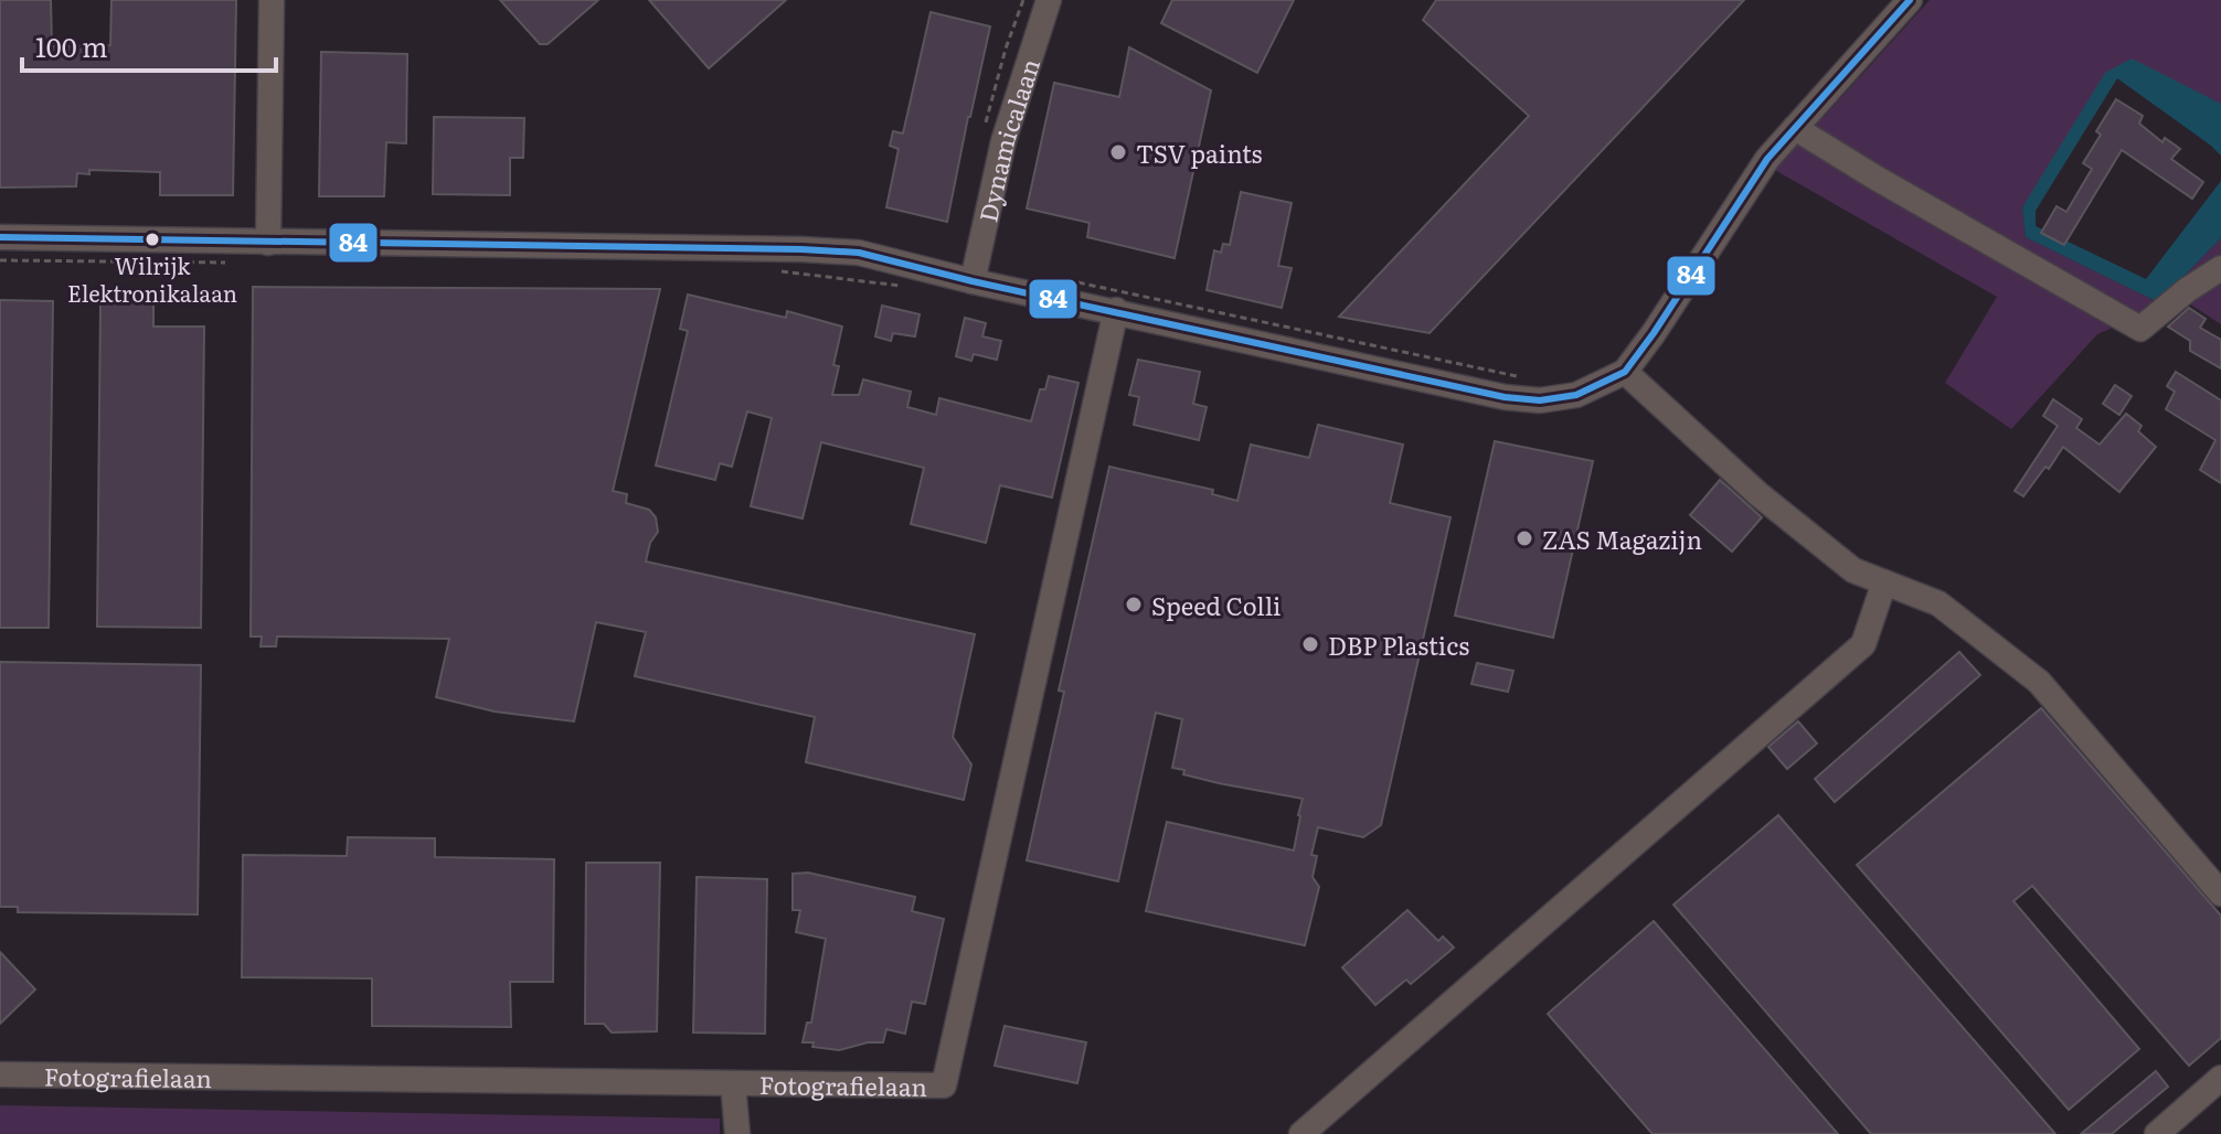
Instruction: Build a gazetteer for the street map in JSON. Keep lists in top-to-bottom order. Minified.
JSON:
{"streets":{"street":["Dynamicalaan","Fotografielaan"]},"places":["TSV paints","Wilrijk Elektronikalaan","ZAS Magazijn","Speed Colli","DBP Plastics"],"lines":["transit line 84"],"scale_bar":"100 m"}
